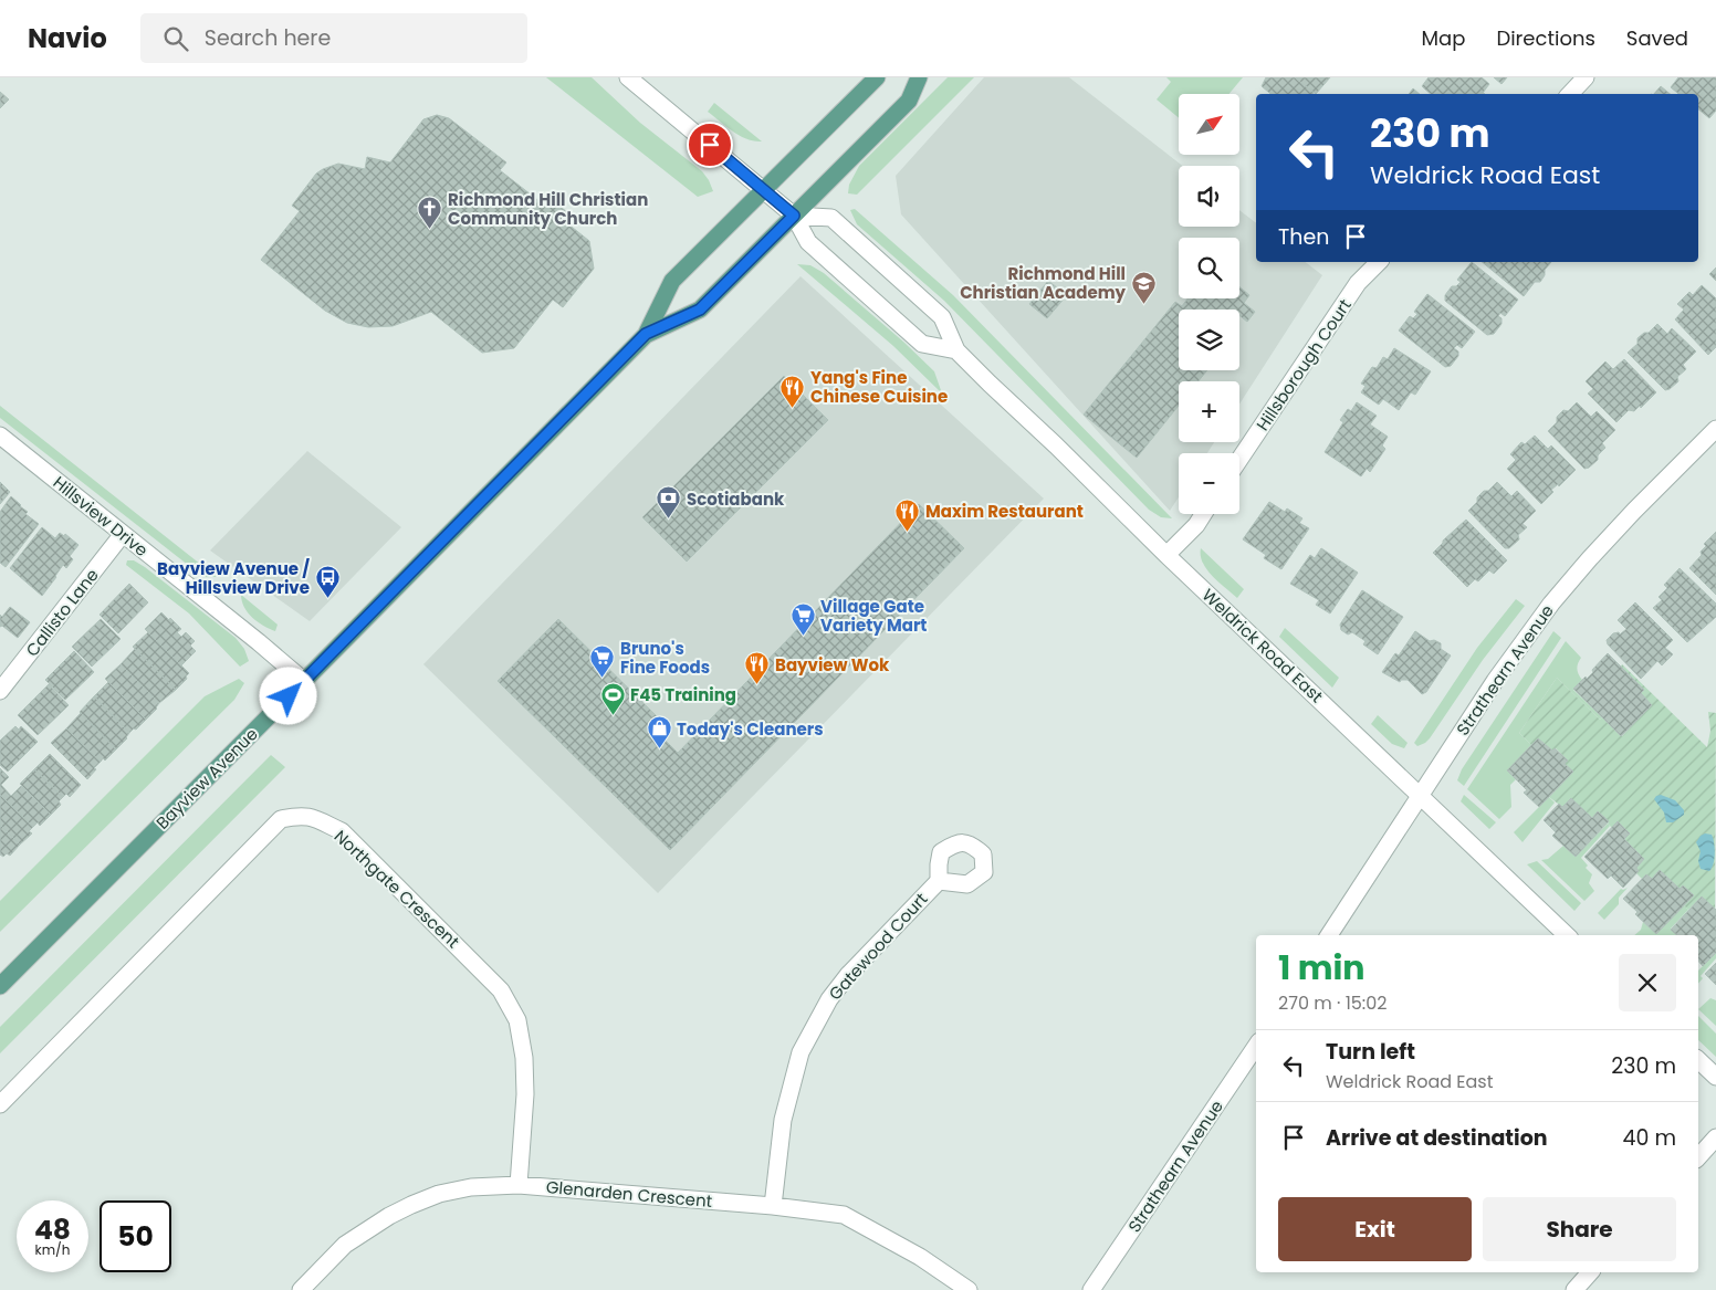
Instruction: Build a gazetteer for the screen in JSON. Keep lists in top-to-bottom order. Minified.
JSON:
{"streets":{"main road":["Bayview Avenue"],"street":["Hillsborough Court","Hillsview Drive","Callisto Lane","Weldrick Road East","Strathearn Avenue","Northgate Crescent","Gatewood Court","Glenarden Crescent"]},"crossings":[["Hillsview Drive","Callisto Lane"],["Hillsview Drive","Bayview Avenue"],["Weldrick Road East","Strathearn Avenue"],["Weldrick Road East","Bayview Avenue"],["Northgate Crescent","Glenarden Crescent"],["Gatewood Court","Glenarden Crescent"]],"places":{"church":["Richmond Hill Christian Community Church"],"school or university":["Richmond Hill Christian Academy"],"restaurant":["Yang's Fine Chinese Cuisine","Maxim Restaurant","Bayview Wok"],"bank":["Scotiabank"],"bus stop":["Bayview Avenue / Hillsview Drive"],"supermarket":["Village Gate Variety Mart","Bruno's Fine Foods"],"sports":["F45 Training"],"shop":["Today's Cleaners"]},"north":"top right","page":{"header":"Navio","search":"Search here","nav":["Map","Directions","Saved"],"map_buttons":["+","−"],"turn":["230 m","Weldrick Road East"],"then":"Then","heading":["1 min","270 m · 15:02"],"list":[{"name":"Turn left","note":"Weldrick Road East","value":"230 m"},{"name":"Arrive at destination","value":"40 m"}],"buttons":["Exit","Share"],"speed":"48 km/h","limit":"50"}}
